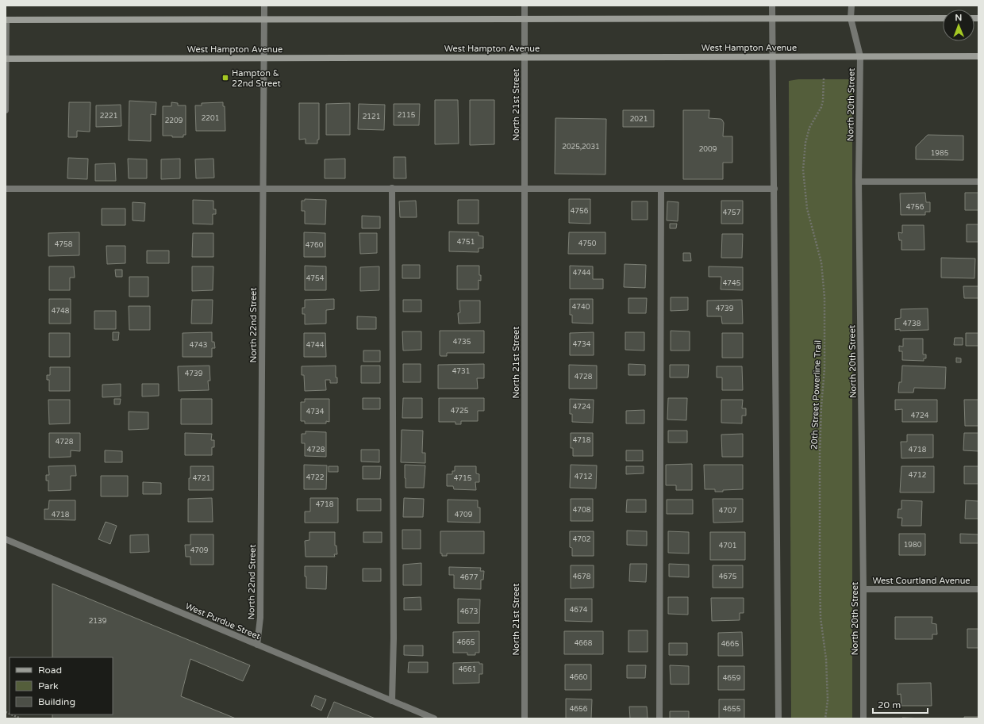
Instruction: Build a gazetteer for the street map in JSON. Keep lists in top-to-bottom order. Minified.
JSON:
{"streets":{"main road":["West Hampton Avenue"],"street":["North 21st Street","North 20th Street","North 22nd Street","West Courtland Avenue","West Purdue Street"],"path":["20th Street Powerline Trail"]},"crossings":[["West Hampton Avenue","North 21st Street"],["West Hampton Avenue","North 20th Street"],["West Hampton Avenue","North 22nd Street"],["North 20th Street","West Courtland Avenue"],["North 22nd Street","West Purdue Street"]],"places":{"transit":["Hampton & 22nd Street"]},"house_numbers":["2115","2221","2121","2201","2021","2209","2025,2031","2009","1985","4756","4756","4757","4751","4750","4758","4760","4744","4754","4745","4740","4739","4748","4738","4735","4734","4743","4744","4731","4739","4728","4724","4725","4734","4724","4718","4728","4728","4718","4712","4712","4722","4721","4715","4718","4708","4707","4718","4709","4702","1980","4701","4709","4678","4675","4677","4674","4673","2139","4665","4668","4665","4661","4660","4659","4656","4655"],"legend":["Road","Park","Building"],"scale_bar":"20 m","north":"top"}
